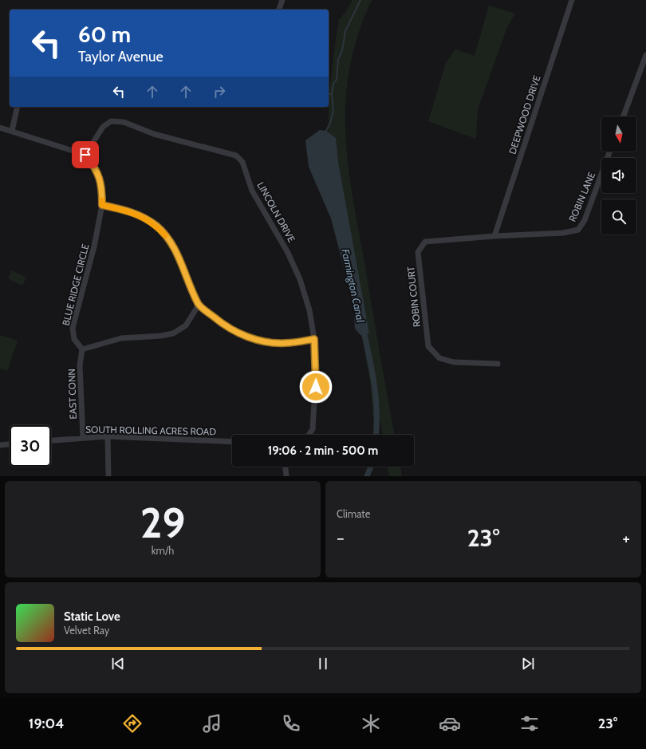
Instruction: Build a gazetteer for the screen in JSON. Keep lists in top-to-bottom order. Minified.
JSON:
{"streets":{"street":["DEEPWOOD DRIVE","ROBIN LANE","LINCOLN DRIVE","BLUE RIDGE CIRCLE","ROBIN COURT","EAST CONN","SOUTH ROLLING ACRES ROAD"]},"crossings":[["DEEPWOOD DRIVE","ROBIN LANE"],["DEEPWOOD DRIVE","ROBIN COURT"],["ROBIN LANE","ROBIN COURT"],["LINCOLN DRIVE","BLUE RIDGE CIRCLE"],["BLUE RIDGE CIRCLE","EAST CONN"],["EAST CONN","SOUTH ROLLING ACRES ROAD"]],"water":["Farmington Canal"],"north":"bottom","page":{"turn":["60 m","Taylor Avenue"],"limit":"30","trip":"19:06 · 2 min · 500 m","tile":[["29","km/h"],"Climate"],"heat":["−","23°","+"],"song":["Static Love","Velvet Ray"],"tabs":["19:04","23°"]}}
